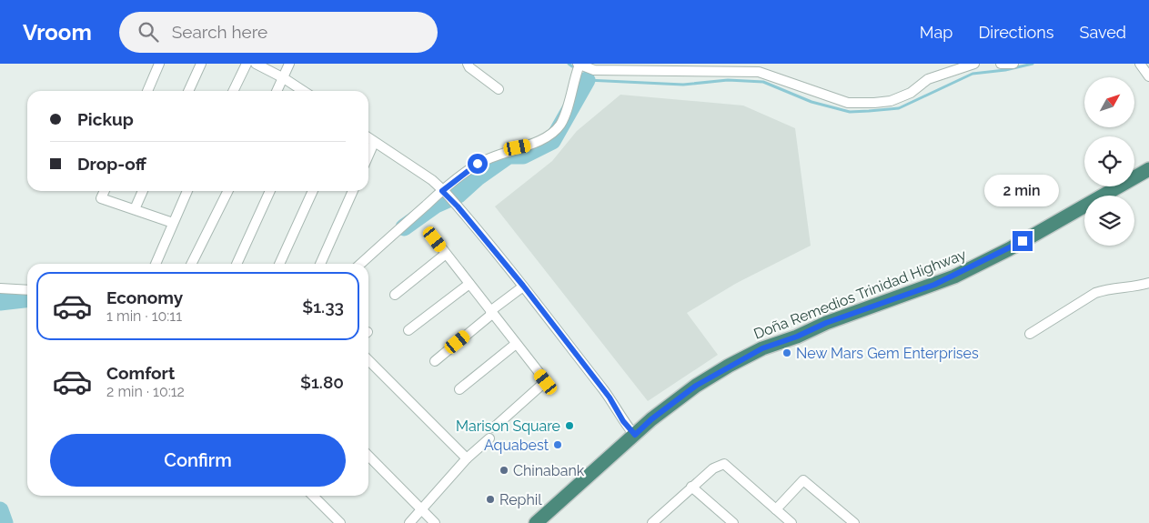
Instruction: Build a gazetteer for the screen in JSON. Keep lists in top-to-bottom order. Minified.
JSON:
{"streets":{"highway":["Doña Remedios Trinidad Highway"]},"places":["New Mars Gem Enterprises","Marison Square","Aquabest","Chinabank","Rephil"],"north":"top right","page":{"header":"Vroom","search":"Search here","nav":["Map","Directions","Saved"],"banner":["Pickup","Drop-off"],"bubble":"2 min","list":[{"name":"Economy","note":"1 min · 10:11","value":"$1.33"},{"name":"Comfort","note":"2 min · 10:12","value":"$1.80"}],"buttons":"Confirm"}}
